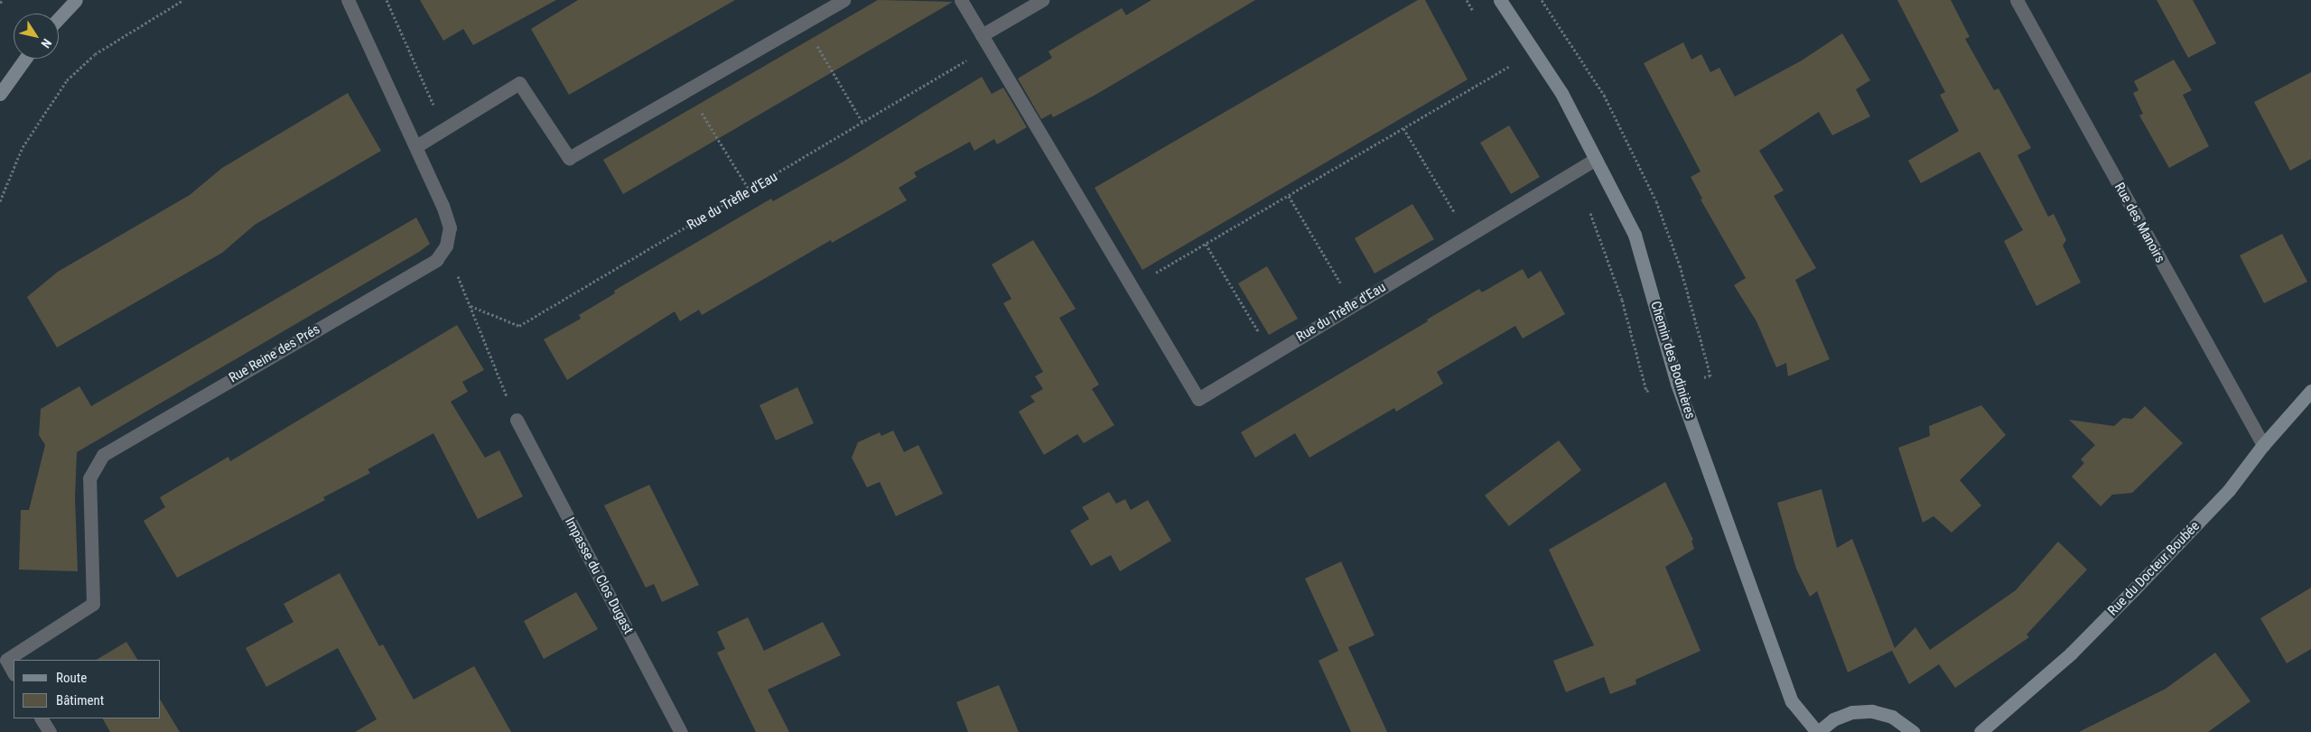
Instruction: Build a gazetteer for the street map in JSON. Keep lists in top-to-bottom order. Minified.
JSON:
{"streets":{"street":["Rue du Trèfle d'Eau","Rue des Manoirs","Rue Reine des Prés","Chemin des Bodinières","Rue du Docteur Boubée","Impasse du Clos Dugast"]},"crossings":[["Rue du Trèfle d'Eau","Chemin des Bodinières"],["Rue des Manoirs","Rue du Docteur Boubée"]],"legend":["Route","Bâtiment"],"north":"bottom right"}
